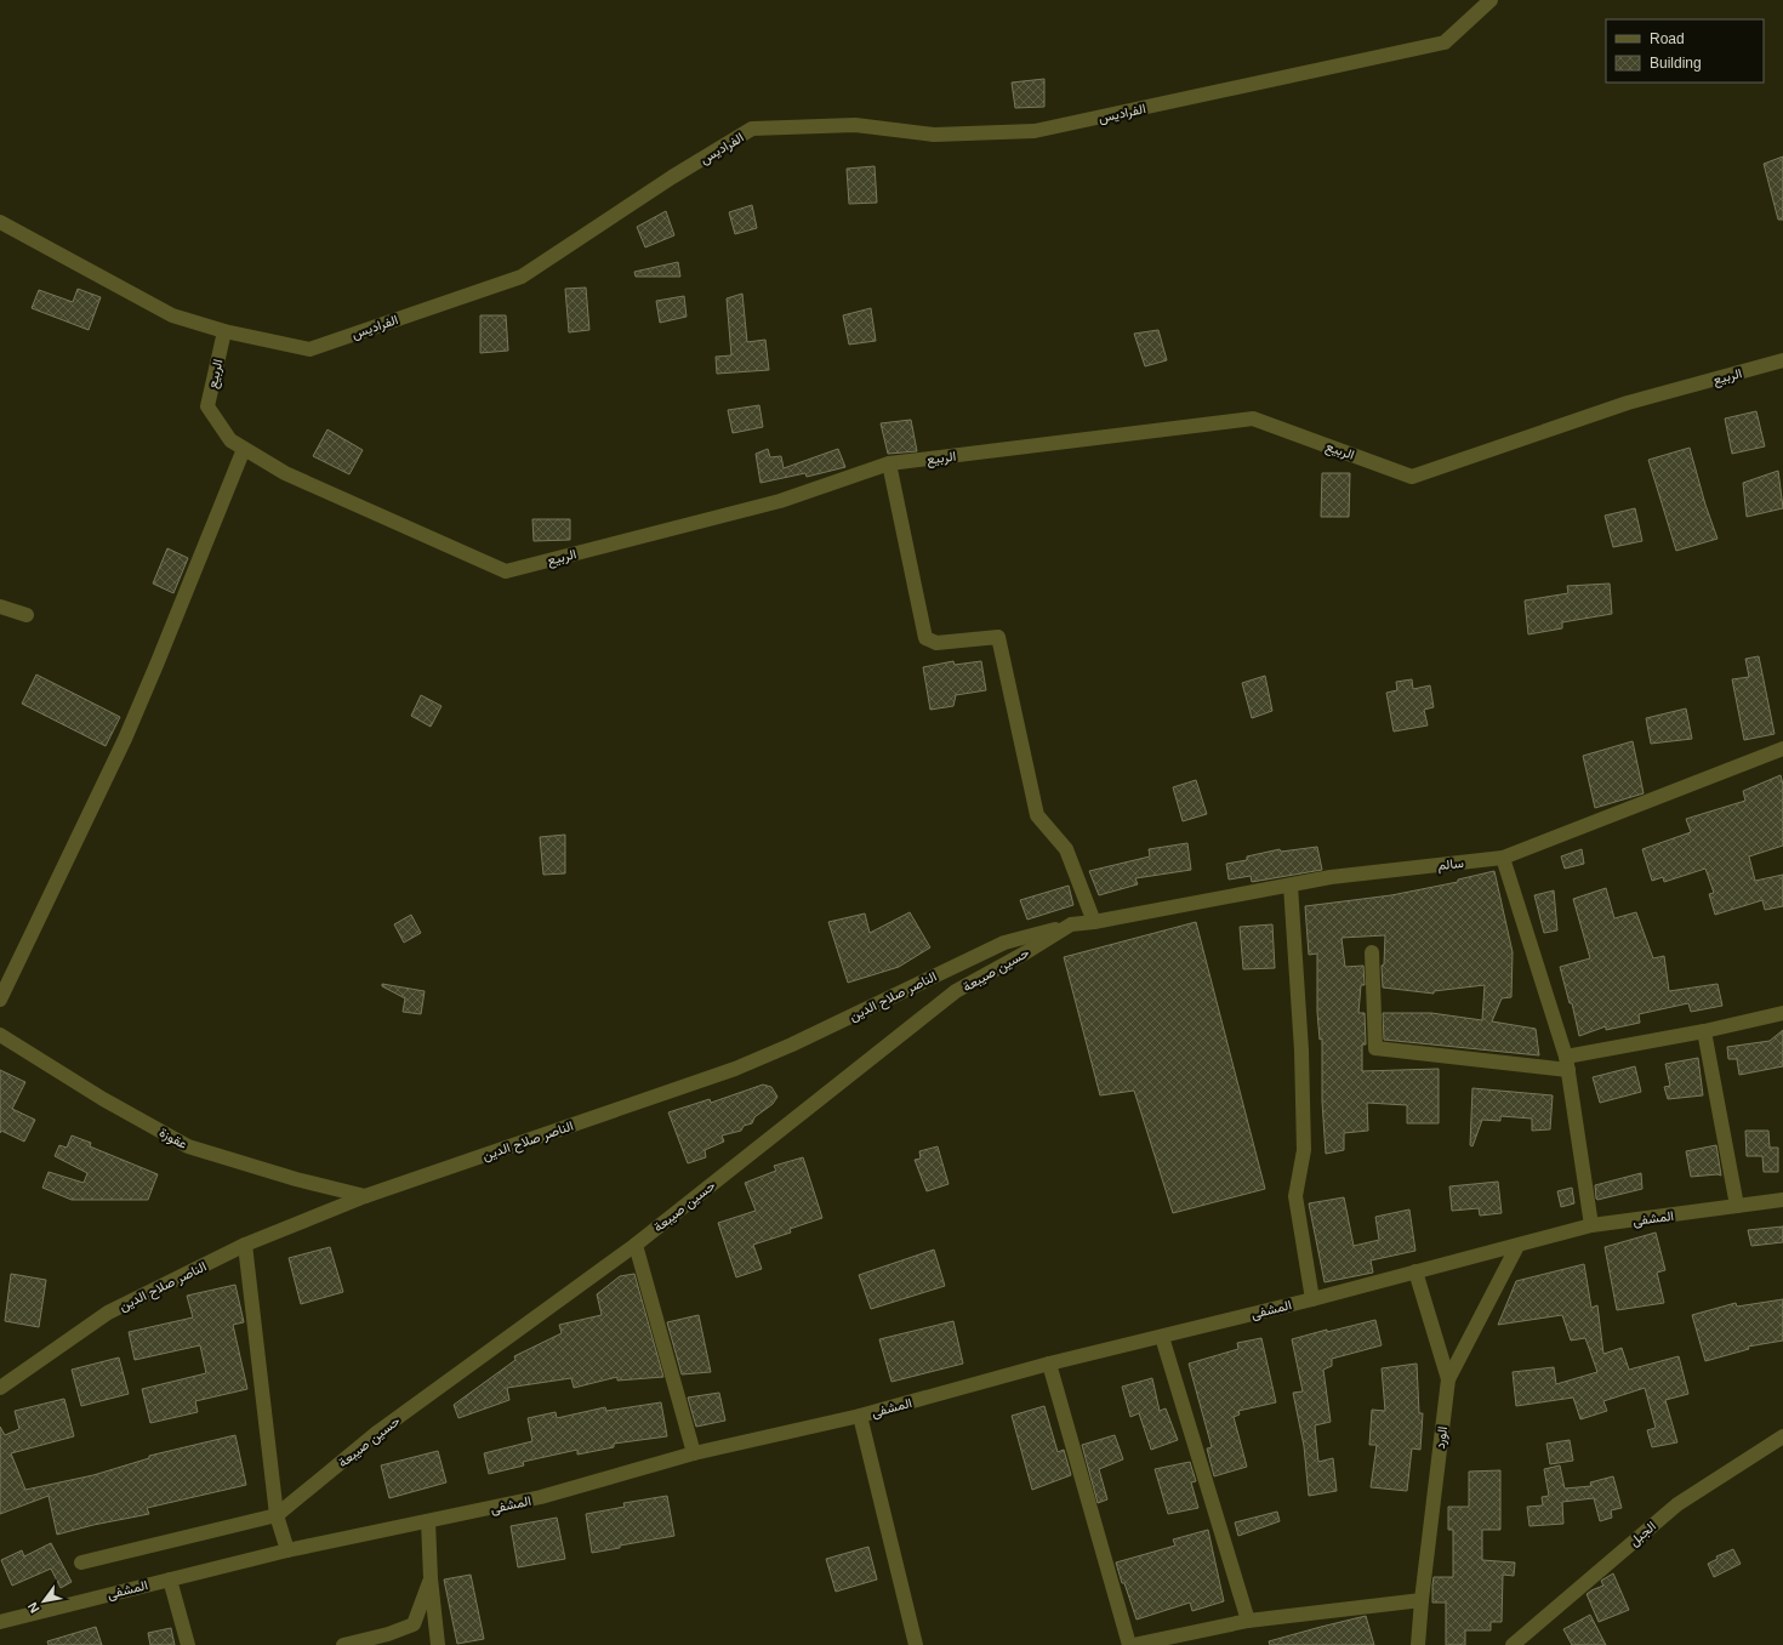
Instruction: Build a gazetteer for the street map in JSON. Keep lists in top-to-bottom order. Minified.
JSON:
{"streets":{"street":["الفراديس","الربيع","سالم","حسين صيبعة","الناصر صلاح الدين","عقوزة","المشفى","الورد","الجبل"]},"crossings":[["الفراديس","الربيع"],["سالم","حسين صيبعة"],["حسين صيبعة","الناصر صلاح الدين"],["الناصر صلاح الدين","عقوزة"],["المشفى","الورد"]],"legend":["Road","Building"],"north":"bottom left"}
